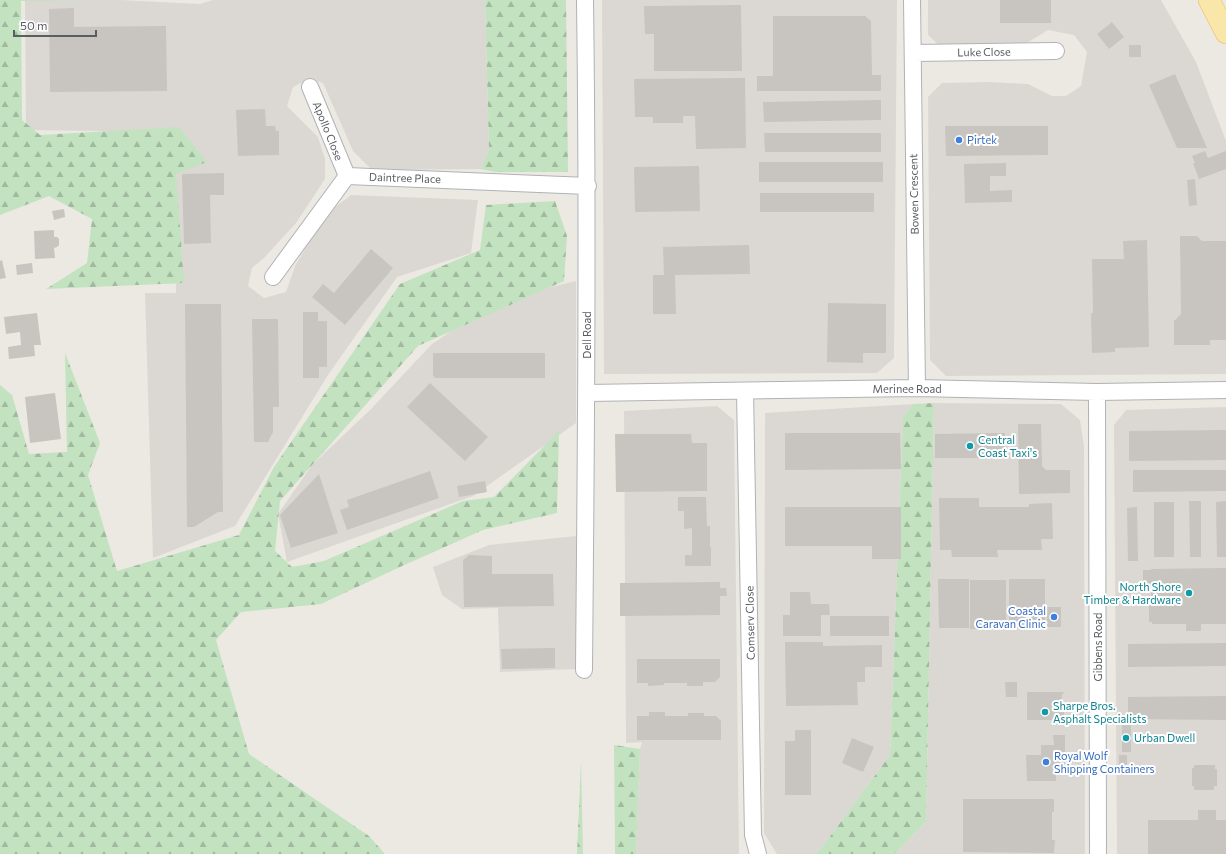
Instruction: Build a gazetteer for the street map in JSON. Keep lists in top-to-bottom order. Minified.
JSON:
{"streets":{"street":["Luke Close","Apollo Close","Daintree Place","Bowen Crescent","Dell Road","Merinee Road","Comserv Close","Gibbens Road"]},"crossings":[["Luke Close","Bowen Crescent"],["Apollo Close","Daintree Place"],["Daintree Place","Dell Road"],["Bowen Crescent","Merinee Road"],["Dell Road","Merinee Road"],["Merinee Road","Comserv Close"],["Merinee Road","Gibbens Road"]],"places":["Pirtek","Central Coast Taxi's","North Shore Timber & Hardware","Coastal Caravan Clinic","Sharpe Bros. Asphalt Specialists","Urban Dwell","Royal Wolf Shipping Containers"],"scale_bar":"50 m"}
